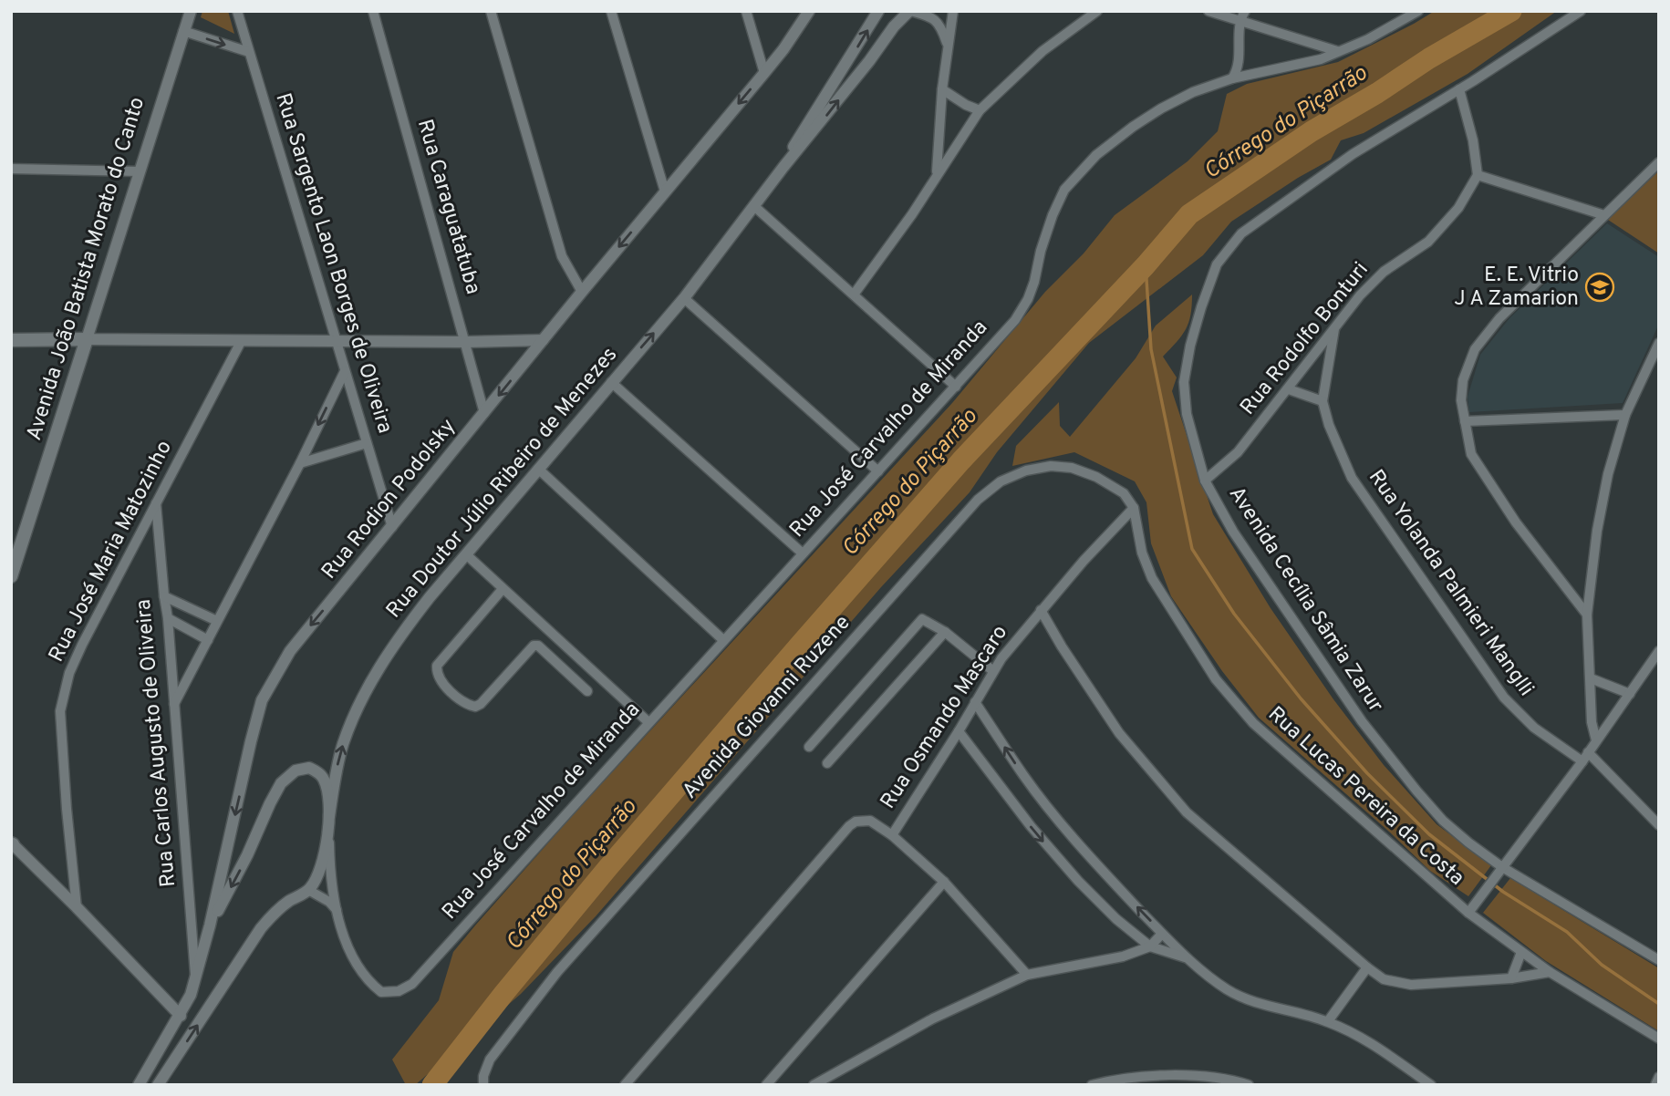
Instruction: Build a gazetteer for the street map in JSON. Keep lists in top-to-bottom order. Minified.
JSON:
{"streets":{"main road":["Avenida João Batista Morato do Canto"],"street":["Rua Caraguatatuba","Rua Sargento Laon Borges de Oliveira","Rua Rodolfo Bonturi","Rua José Carvalho de Miranda","Rua Doutor Júlio Ribeiro de Menezes","Rua Rodion Podolsky","Rua José Maria Matozinho","Rua Yolanda Palmieri Manglli","Avenida Cecília Sâmia Zarur","Avenida Giovanni Ruzene","Rua Osmando Mascaro","Rua Carlos Augusto de Oliveira","Rua Lucas Pereira da Costa"]},"crossings":[["Rua Caraguatatuba","Rua Rodion Podolsky"],["Rua Sargento Laon Borges de Oliveira","Rua Rodion Podolsky"],["Rua Rodolfo Bonturi","Rua Yolanda Palmieri Manglli"],["Rua Rodolfo Bonturi","Avenida Cecília Sâmia Zarur"],["Rua José Carvalho de Miranda","Rua Doutor Júlio Ribeiro de Menezes"],["Rua Rodion Podolsky","Rua Carlos Augusto de Oliveira"],["Rua José Maria Matozinho","Rua Carlos Augusto de Oliveira"],["Avenida Giovanni Ruzene","Rua Osmando Mascaro"],["Avenida Giovanni Ruzene","Rua Lucas Pereira da Costa"],["Rua Osmando Mascaro","Rua Lucas Pereira da Costa"]],"one_way":["Rua Doutor Júlio Ribeiro de Menezes"],"water":["Córrego do Piçarrão"],"places":{"school or university":["E. E. Vitrio J A Zamarion"]}}
